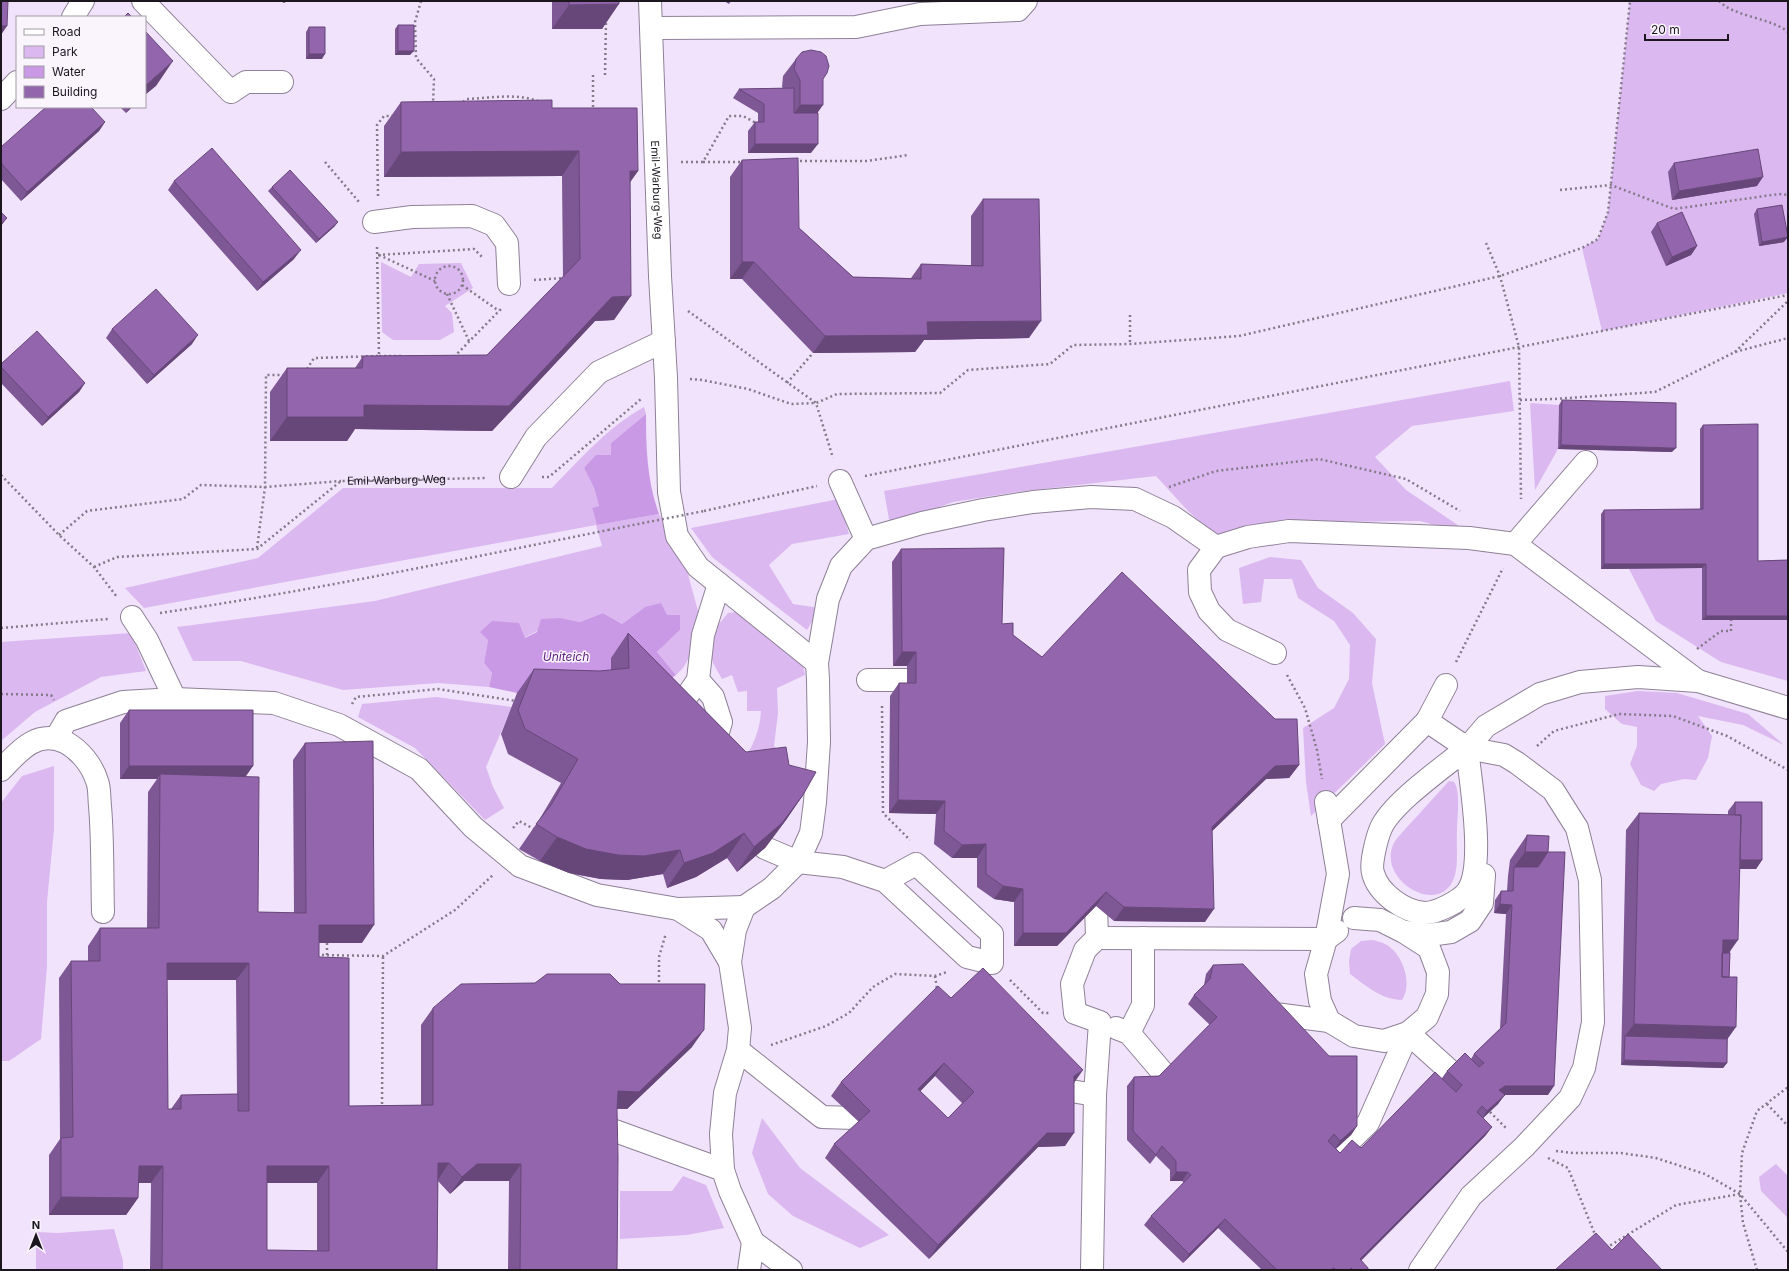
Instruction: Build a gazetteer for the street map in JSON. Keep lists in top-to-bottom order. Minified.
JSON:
{"streets":{"street":["Emil-Warburg-Weg"]},"water":["Uniteich"],"legend":["Road","Park","Water","Building"],"scale_bar":"20 m","north":"top"}
